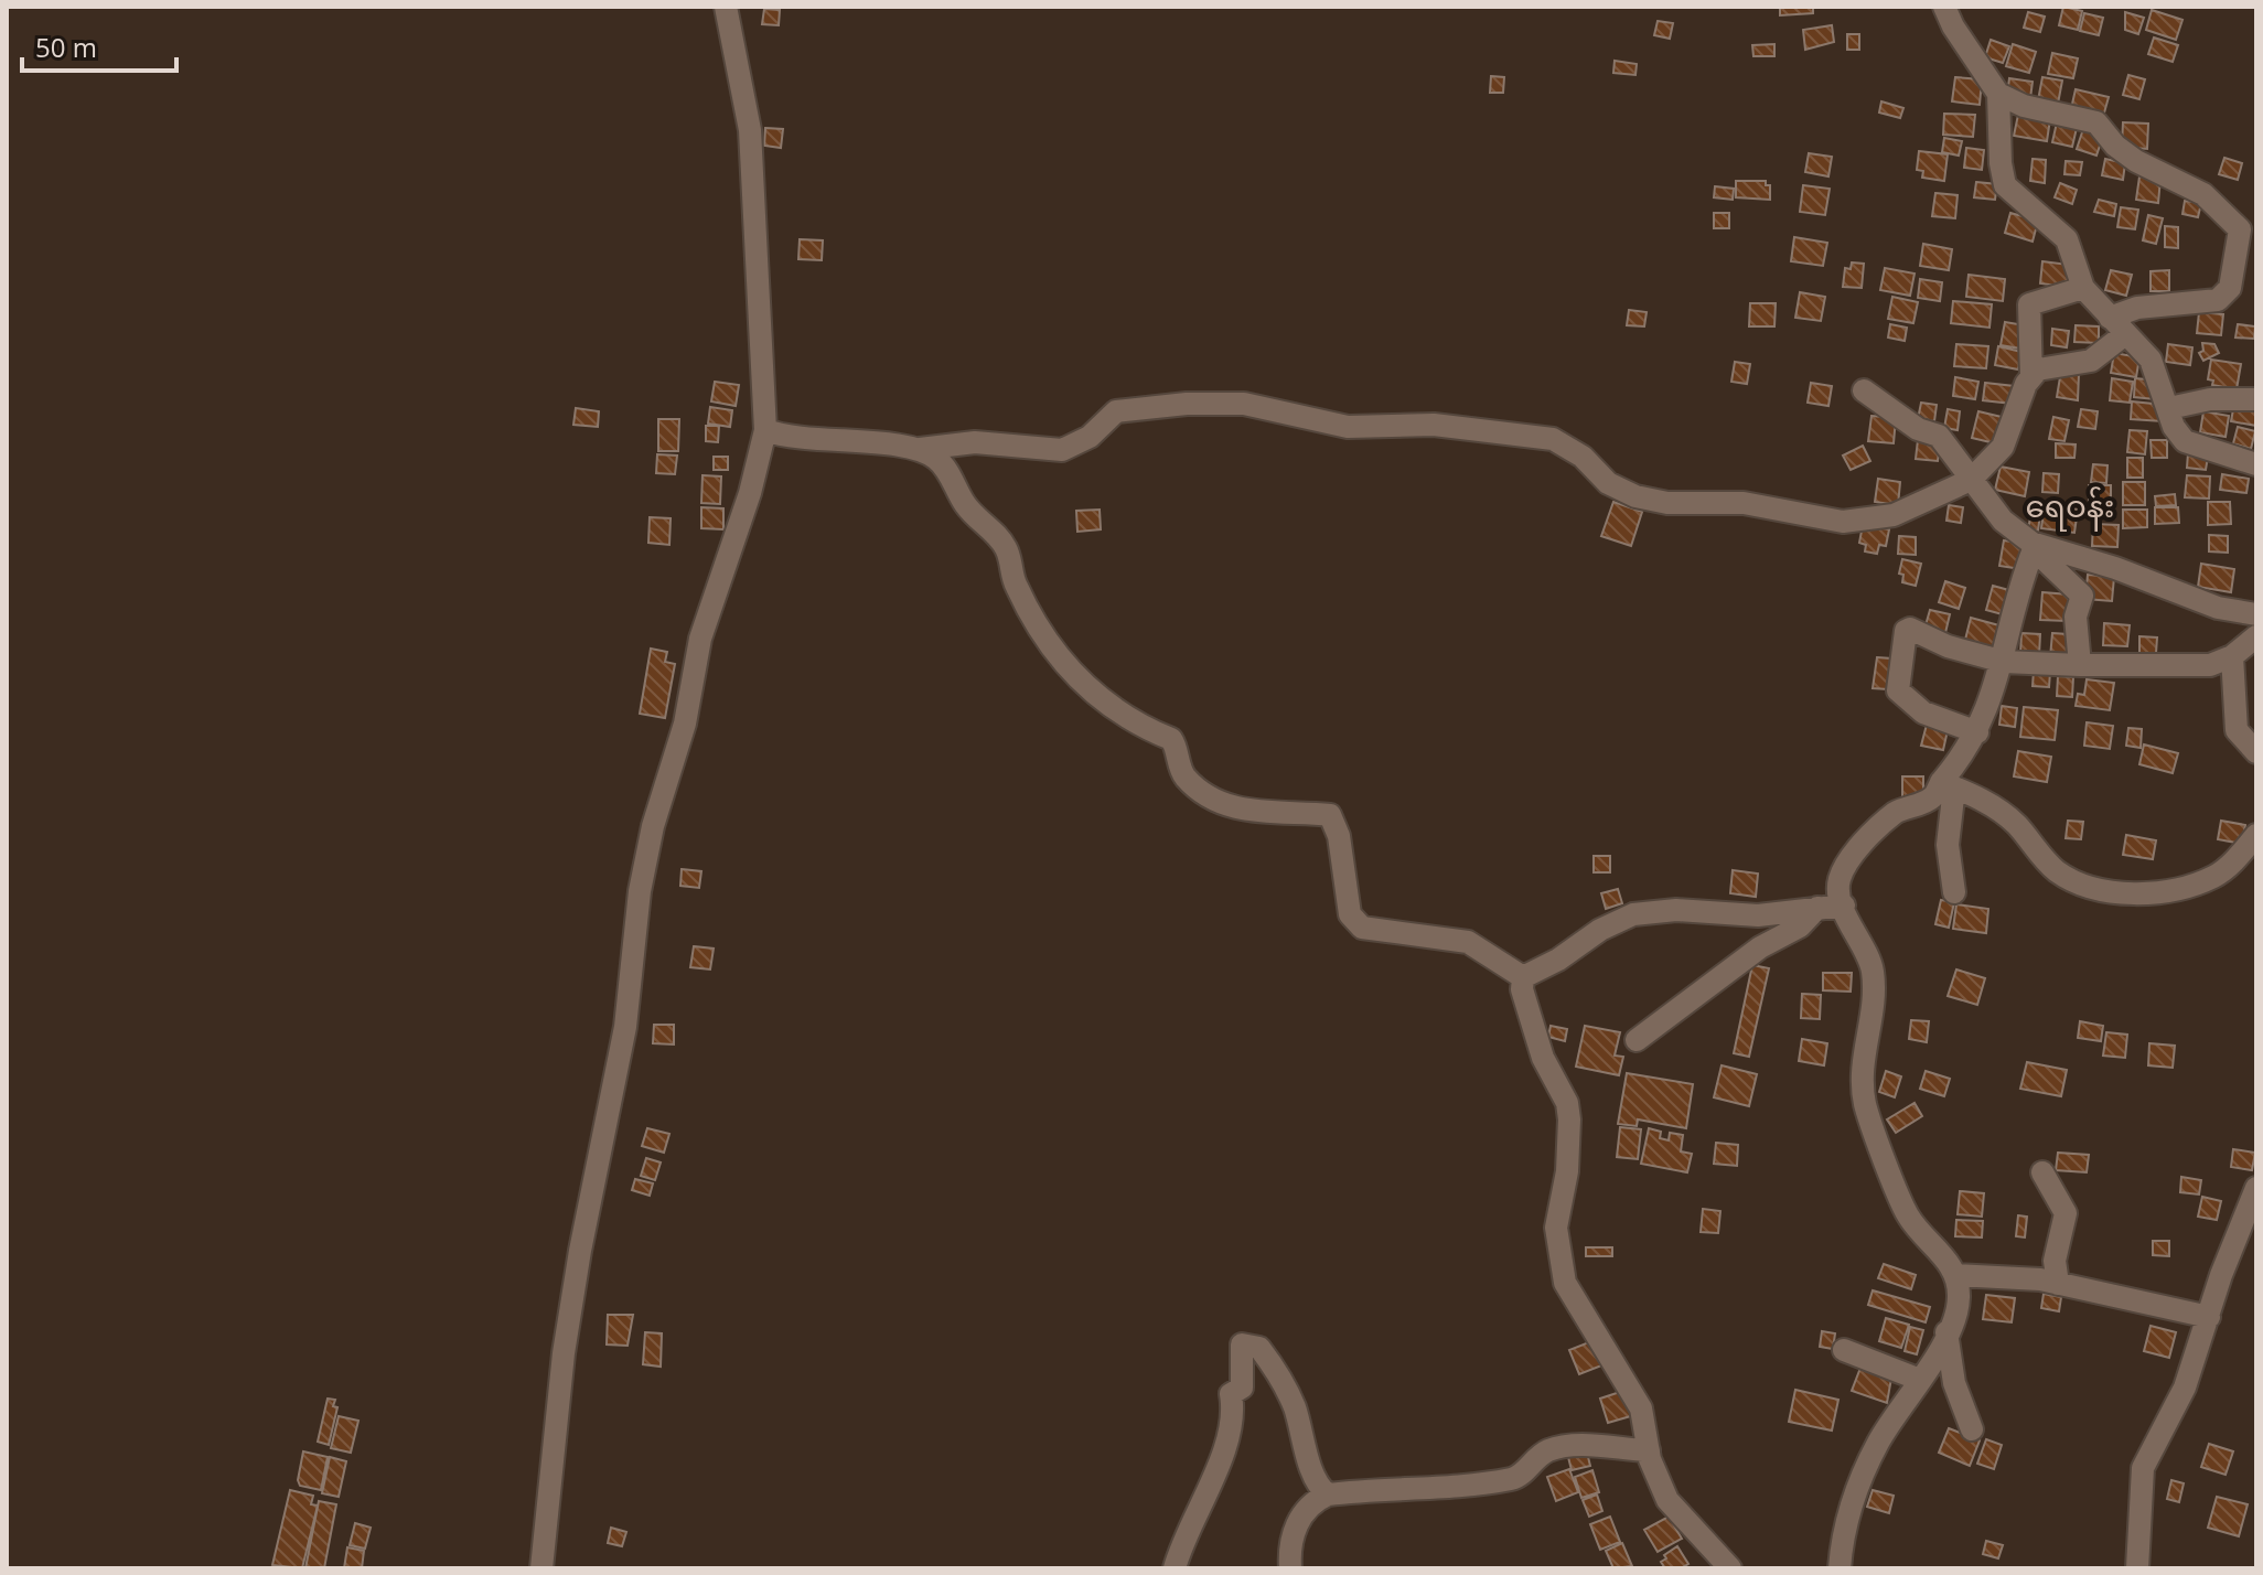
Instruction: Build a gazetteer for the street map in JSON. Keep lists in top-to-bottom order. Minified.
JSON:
{"districts":["ရေဝန်း"],"scale_bar":"50 m"}
